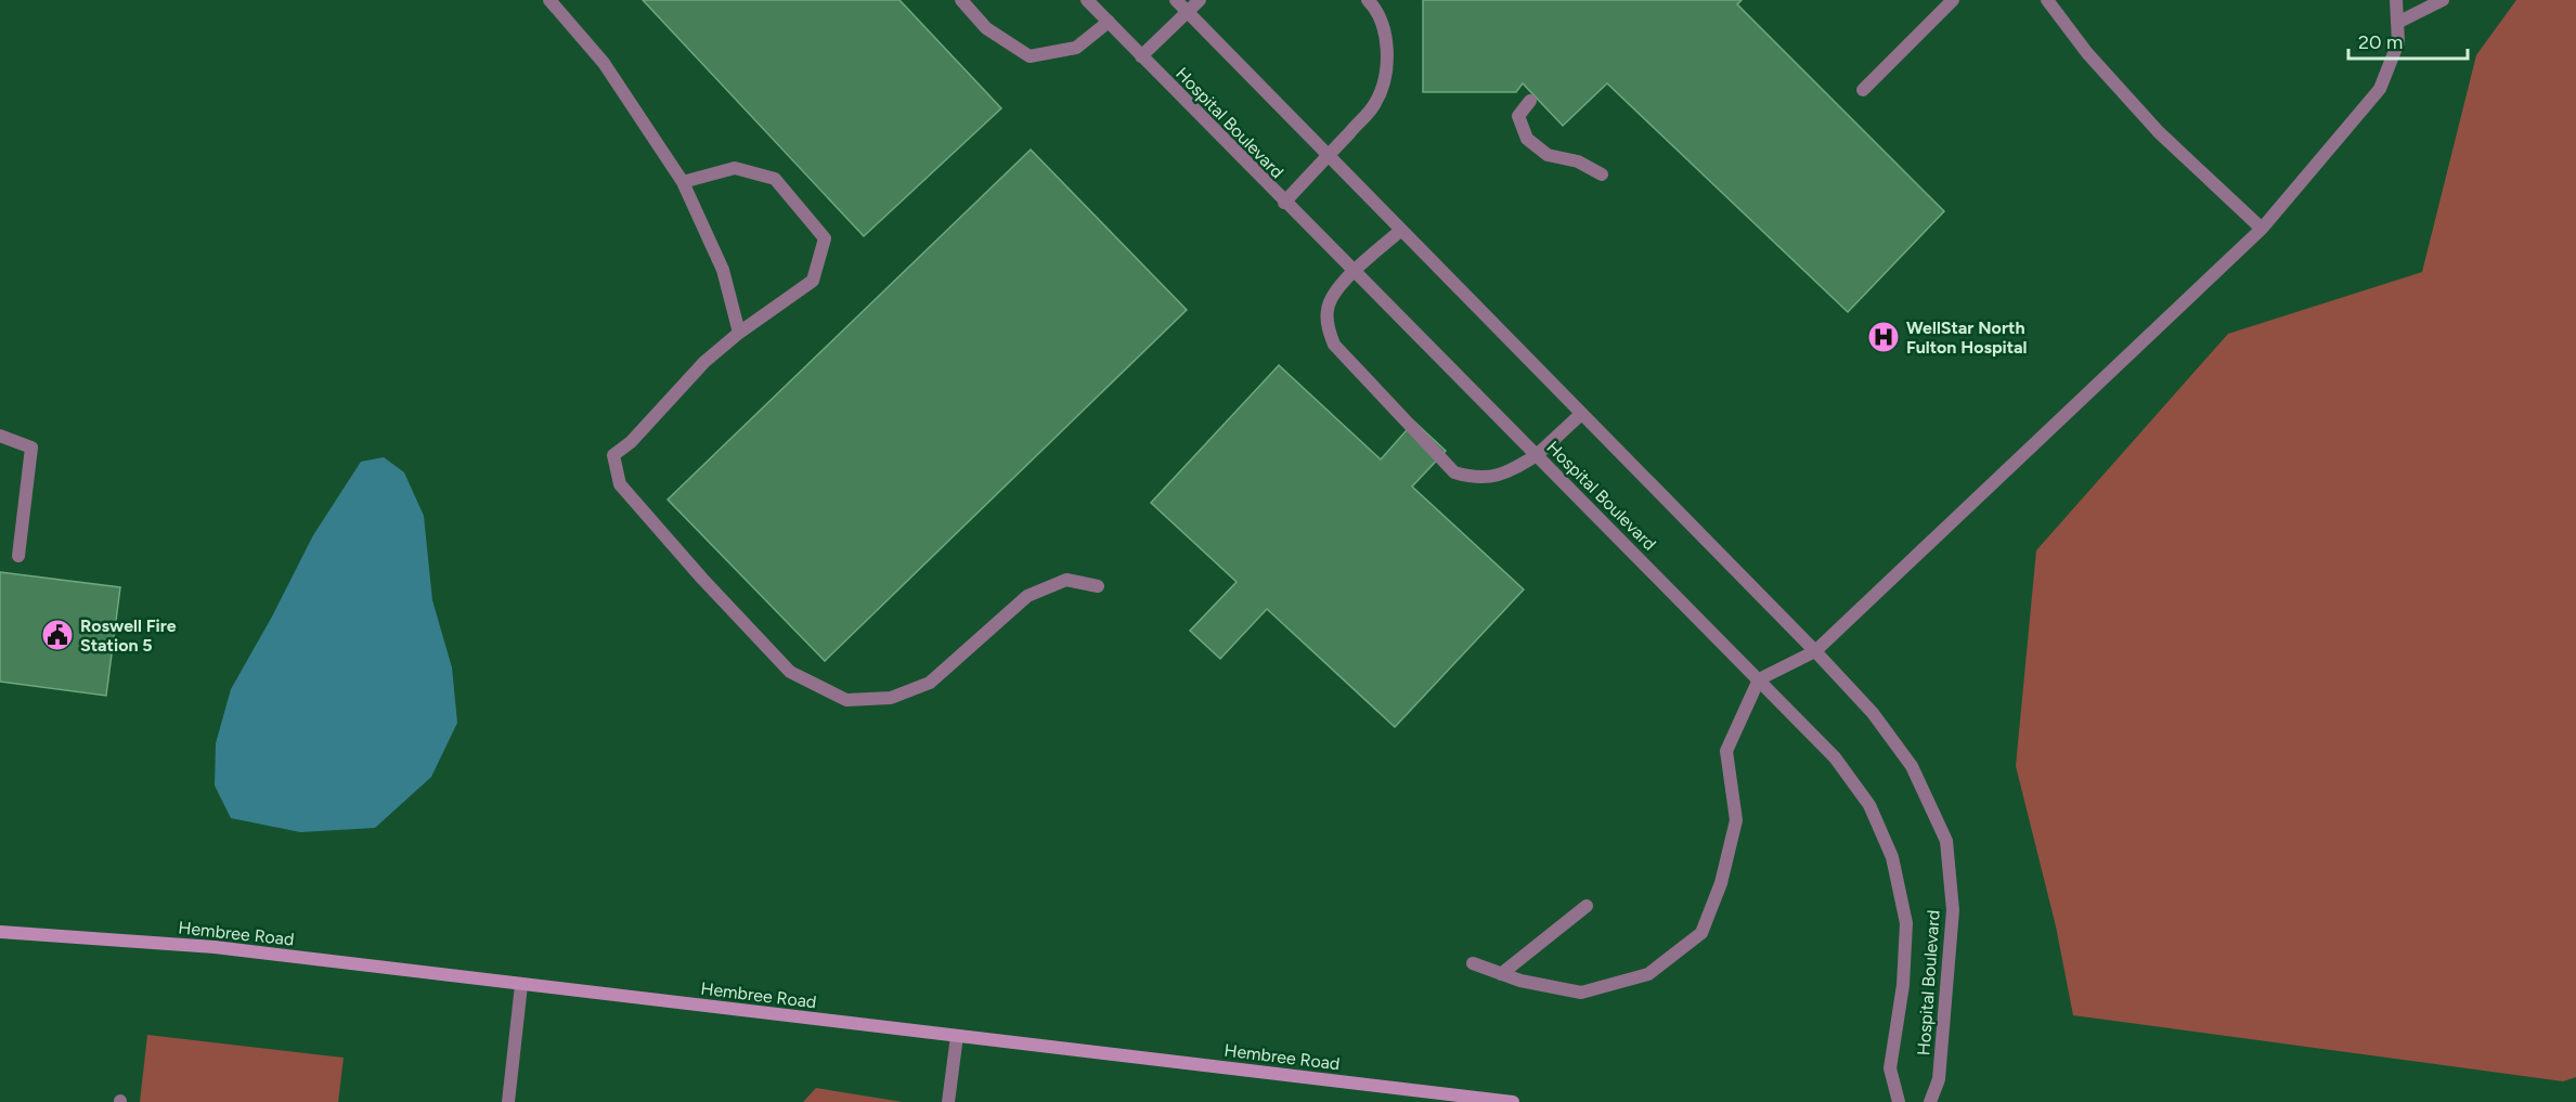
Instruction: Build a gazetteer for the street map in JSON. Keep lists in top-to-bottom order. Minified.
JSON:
{"streets":{"street":["Hospital Boulevard","Hembree Road"]},"places":{"hospital":["WellStar North Fulton Hospital"],"public building":["Roswell Fire Station 5"]},"scale_bar":"20 m"}
